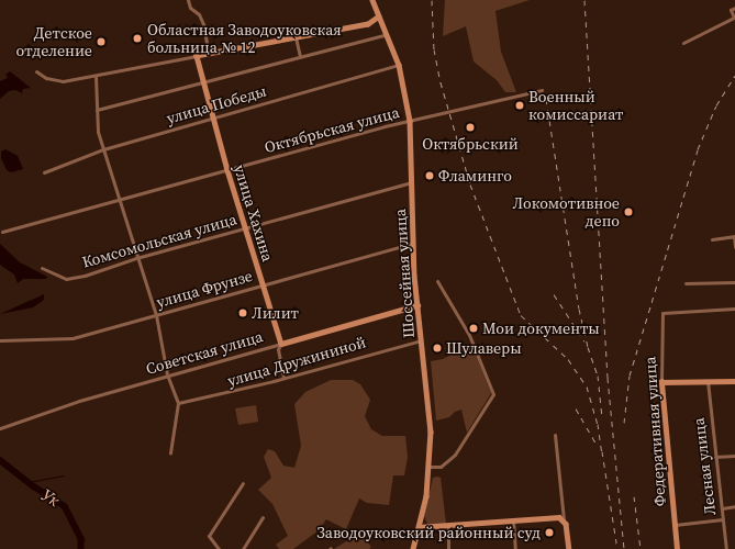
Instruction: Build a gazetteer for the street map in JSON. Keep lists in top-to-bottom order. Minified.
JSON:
{"streets":{"street":["улица Победы","Октябрьская улица","улица Хахина","Комсомольская улица","Шоссейная улица","улица Фрунзе","Советская улица","улица Дружининой","Федеративная улица","Лесная улица"]},"crossings":[["улица Победы","улица Хахина"],["улица Победы","Шоссейная улица"],["Октябрьская улица","улица Хахина"],["Октябрьская улица","Шоссейная улица"],["улица Хахина","Комсомольская улица"],["улица Хахина","улица Фрунзе"],["улица Хахина","Советская улица"],["улица Хахина","улица Дружининой"],["Комсомольская улица","Шоссейная улица"],["Шоссейная улица","улица Фрунзе"],["Шоссейная улица","Советская улица"],["Шоссейная улица","улица Дружининой"]],"water":["Ук"],"places":["Областная Заводоуковская больница № 12","Детское отделение","Военный комиссариат","Октябрьский","Фламинго","Локомотивное депо","Лилит","Мои документы","Шулаверы","Заводоуковский районный суд"]}
